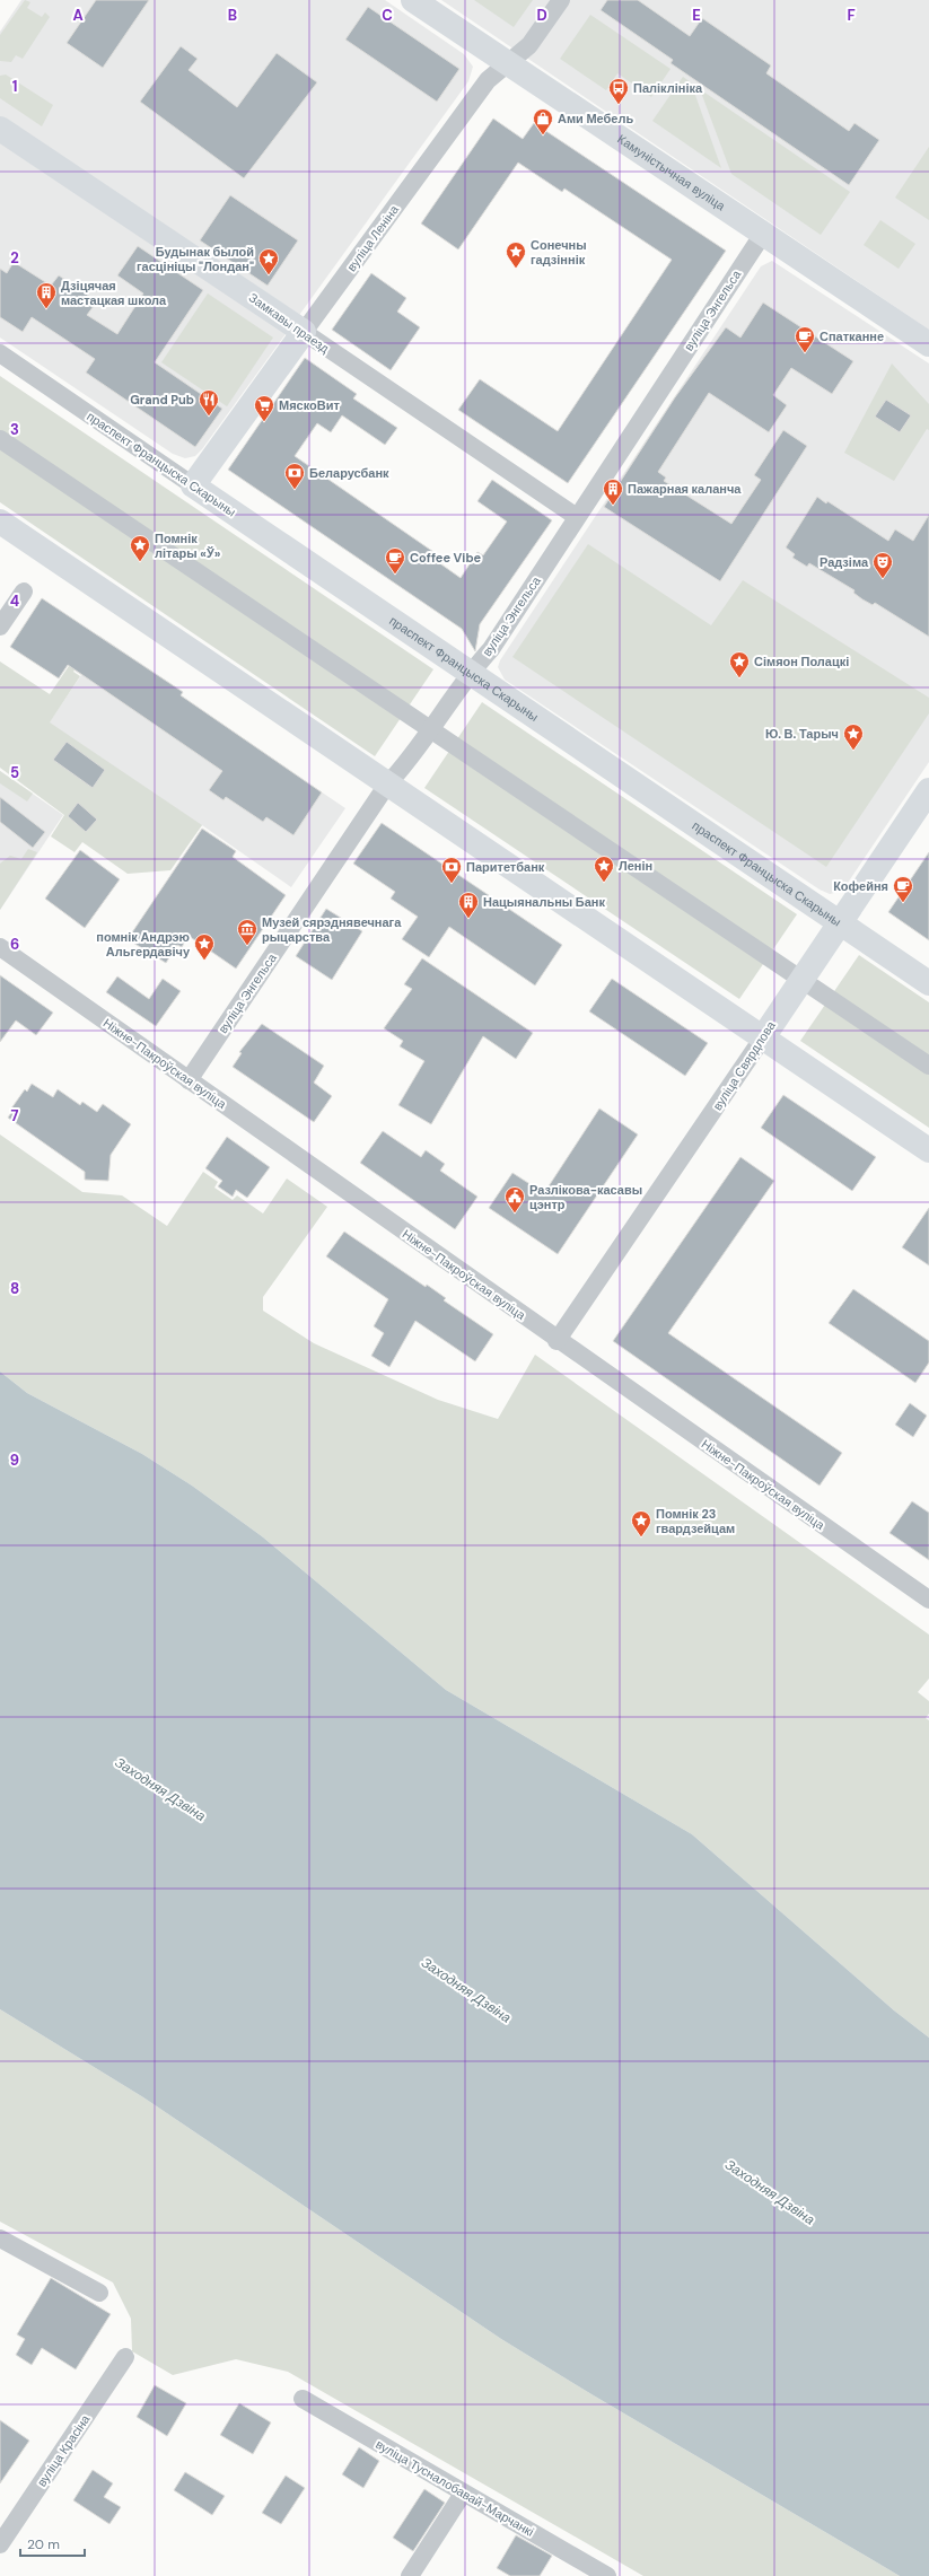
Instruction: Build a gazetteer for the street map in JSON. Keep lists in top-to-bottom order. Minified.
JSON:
{"streets":{"street":["Камуністычная вуліца","вуліца Леніна","вуліца Энгельса","Замкавы праезд","праспект Францыска Скарыны","Ніжне-Пакроўская вуліца","вуліца Свярдлова","вуліца Красіна","вуліца Тусналобавай-Марчанкі"]},"crossings":[["Камуністычная вуліца","вуліца Леніна"],["Камуністычная вуліца","вуліца Энгельса"],["вуліца Леніна","Замкавы праезд"],["вуліца Леніна","праспект Францыска Скарыны"],["вуліца Энгельса","Замкавы праезд"],["вуліца Энгельса","праспект Францыска Скарыны"],["вуліца Энгельса","Ніжне-Пакроўская вуліца"],["праспект Францыска Скарыны","вуліца Свярдлова"],["Ніжне-Пакроўская вуліца","вуліца Свярдлова"]],"water":["Заходняя Дзвіна"],"places":{"bus stop":["Паліклініка"],"shop":["Ами Мебель"],"place":["Сонечны гадзіннік","Будынак былой гасцініцы \"Лондан\"","Помнік літары «Ў»","Сімяон Полацкі","Ю. В. Тарыч","Ленін","помнік Андрэю Альгердавічу","Помнік 23 гвардзейцам"],"building":["Дзіцячая мастацкая школа","Пажарная каланча","Нацыянальны Банк"],"cafe":["Спатканне","Coffee Vibe","Кофейня"],"restaurant":["Grand Pub"],"supermarket":["МяскоВит"],"bank":["Беларусбанк","Паритетбанк"],"theatre":["Радзіма"],"museum":["Музей сярэднявечнага рыцарства"],"public building":["Разлікова-касавы цэнтр"]},"scale_bar":"20 m","grid":{"columns":["A","B","C","D","E","F"],"rows":["1","2","3","4","5","6","7","8","9"]}}
